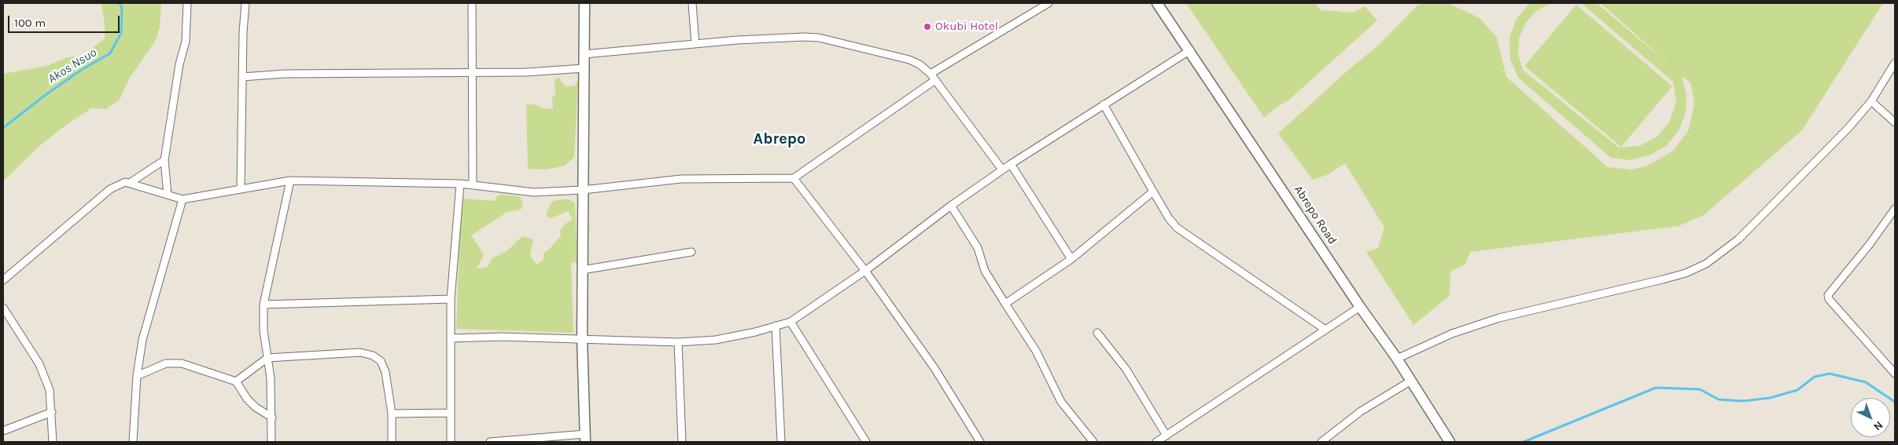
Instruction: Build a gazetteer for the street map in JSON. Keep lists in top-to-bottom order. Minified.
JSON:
{"streets":{"main road":["Abrepo Road"]},"districts":["Abrepo"],"water":["Akos Nsuo"],"places":["Okubi Hotel"],"scale_bar":"100 m","north":"bottom right"}
